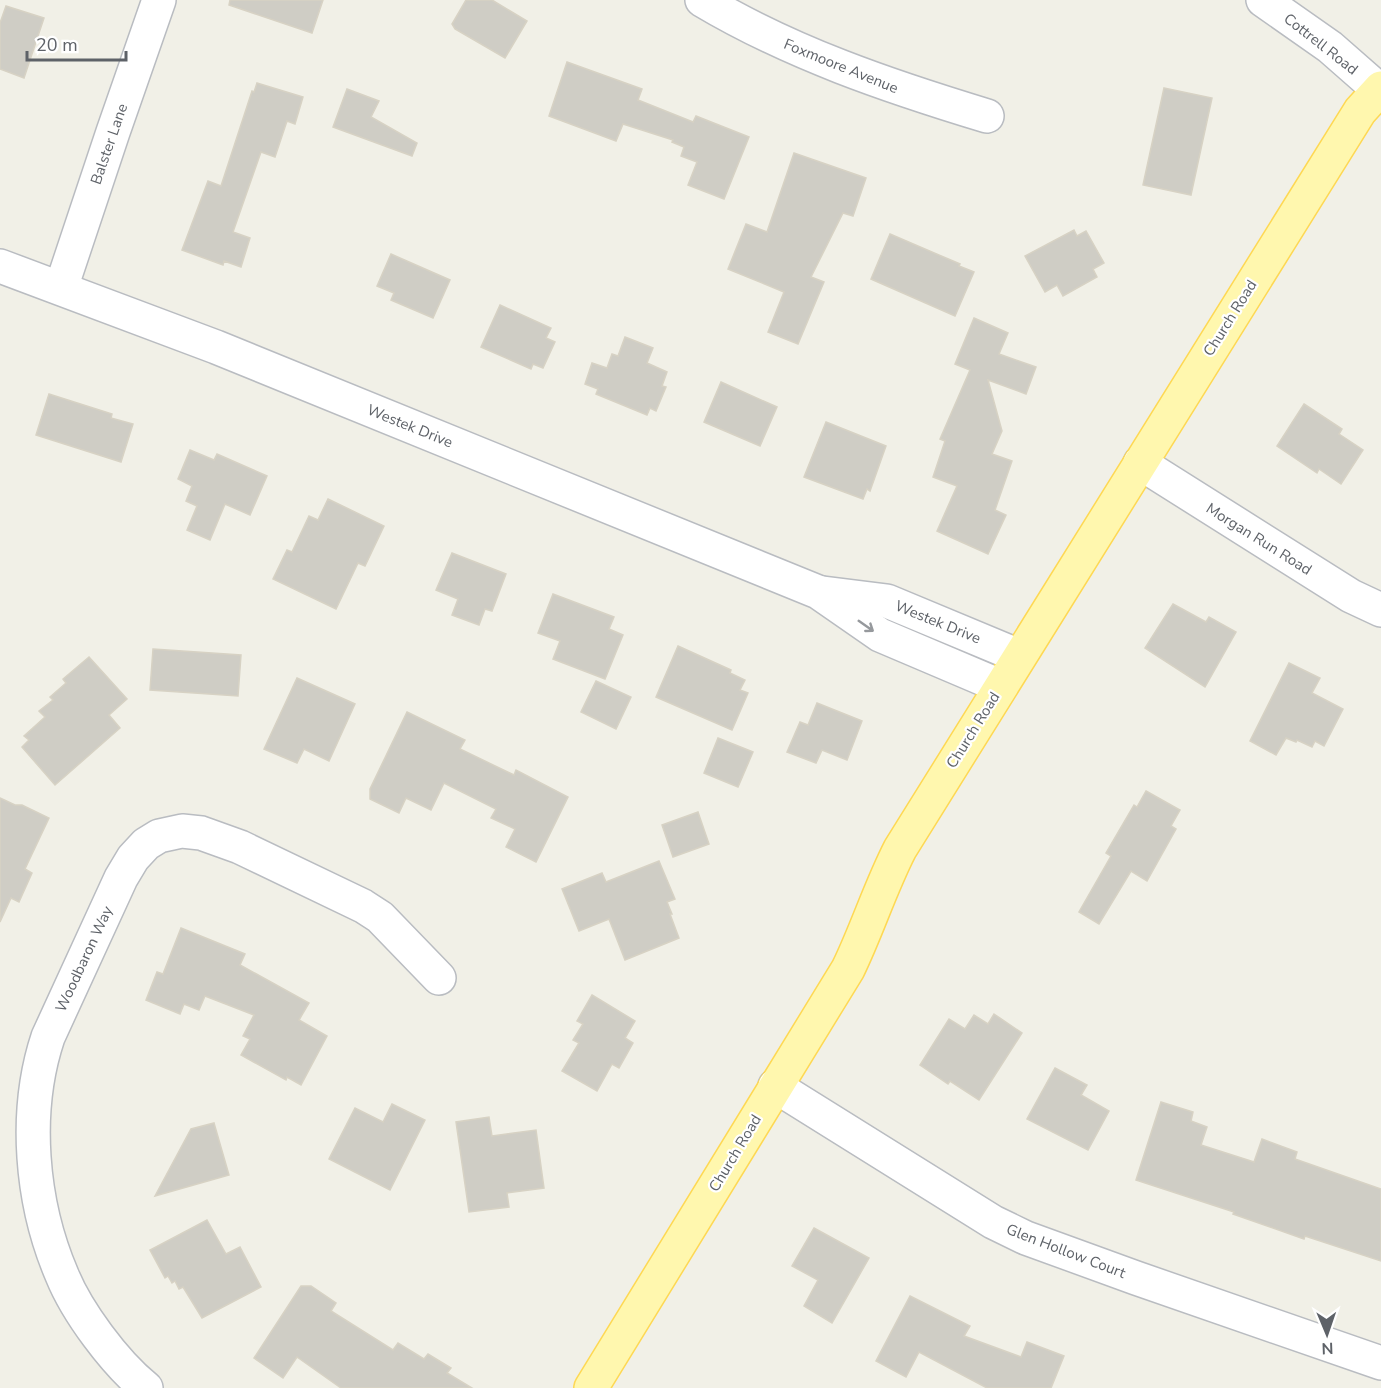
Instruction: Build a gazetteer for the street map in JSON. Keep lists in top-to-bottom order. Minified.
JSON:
{"streets":{"main road":["Church Road"],"street":["Cottrell Road","Foxmoore Avenue","Balster Lane","Westek Drive","Morgan Run Road","Woodbaron Way","Glen Hollow Court"]},"crossings":[["Cottrell Road","Church Road"],["Balster Lane","Westek Drive"],["Church Road","Westek Drive"],["Church Road","Morgan Run Road"],["Church Road","Glen Hollow Court"]],"scale_bar":"20 m","north":"bottom"}
